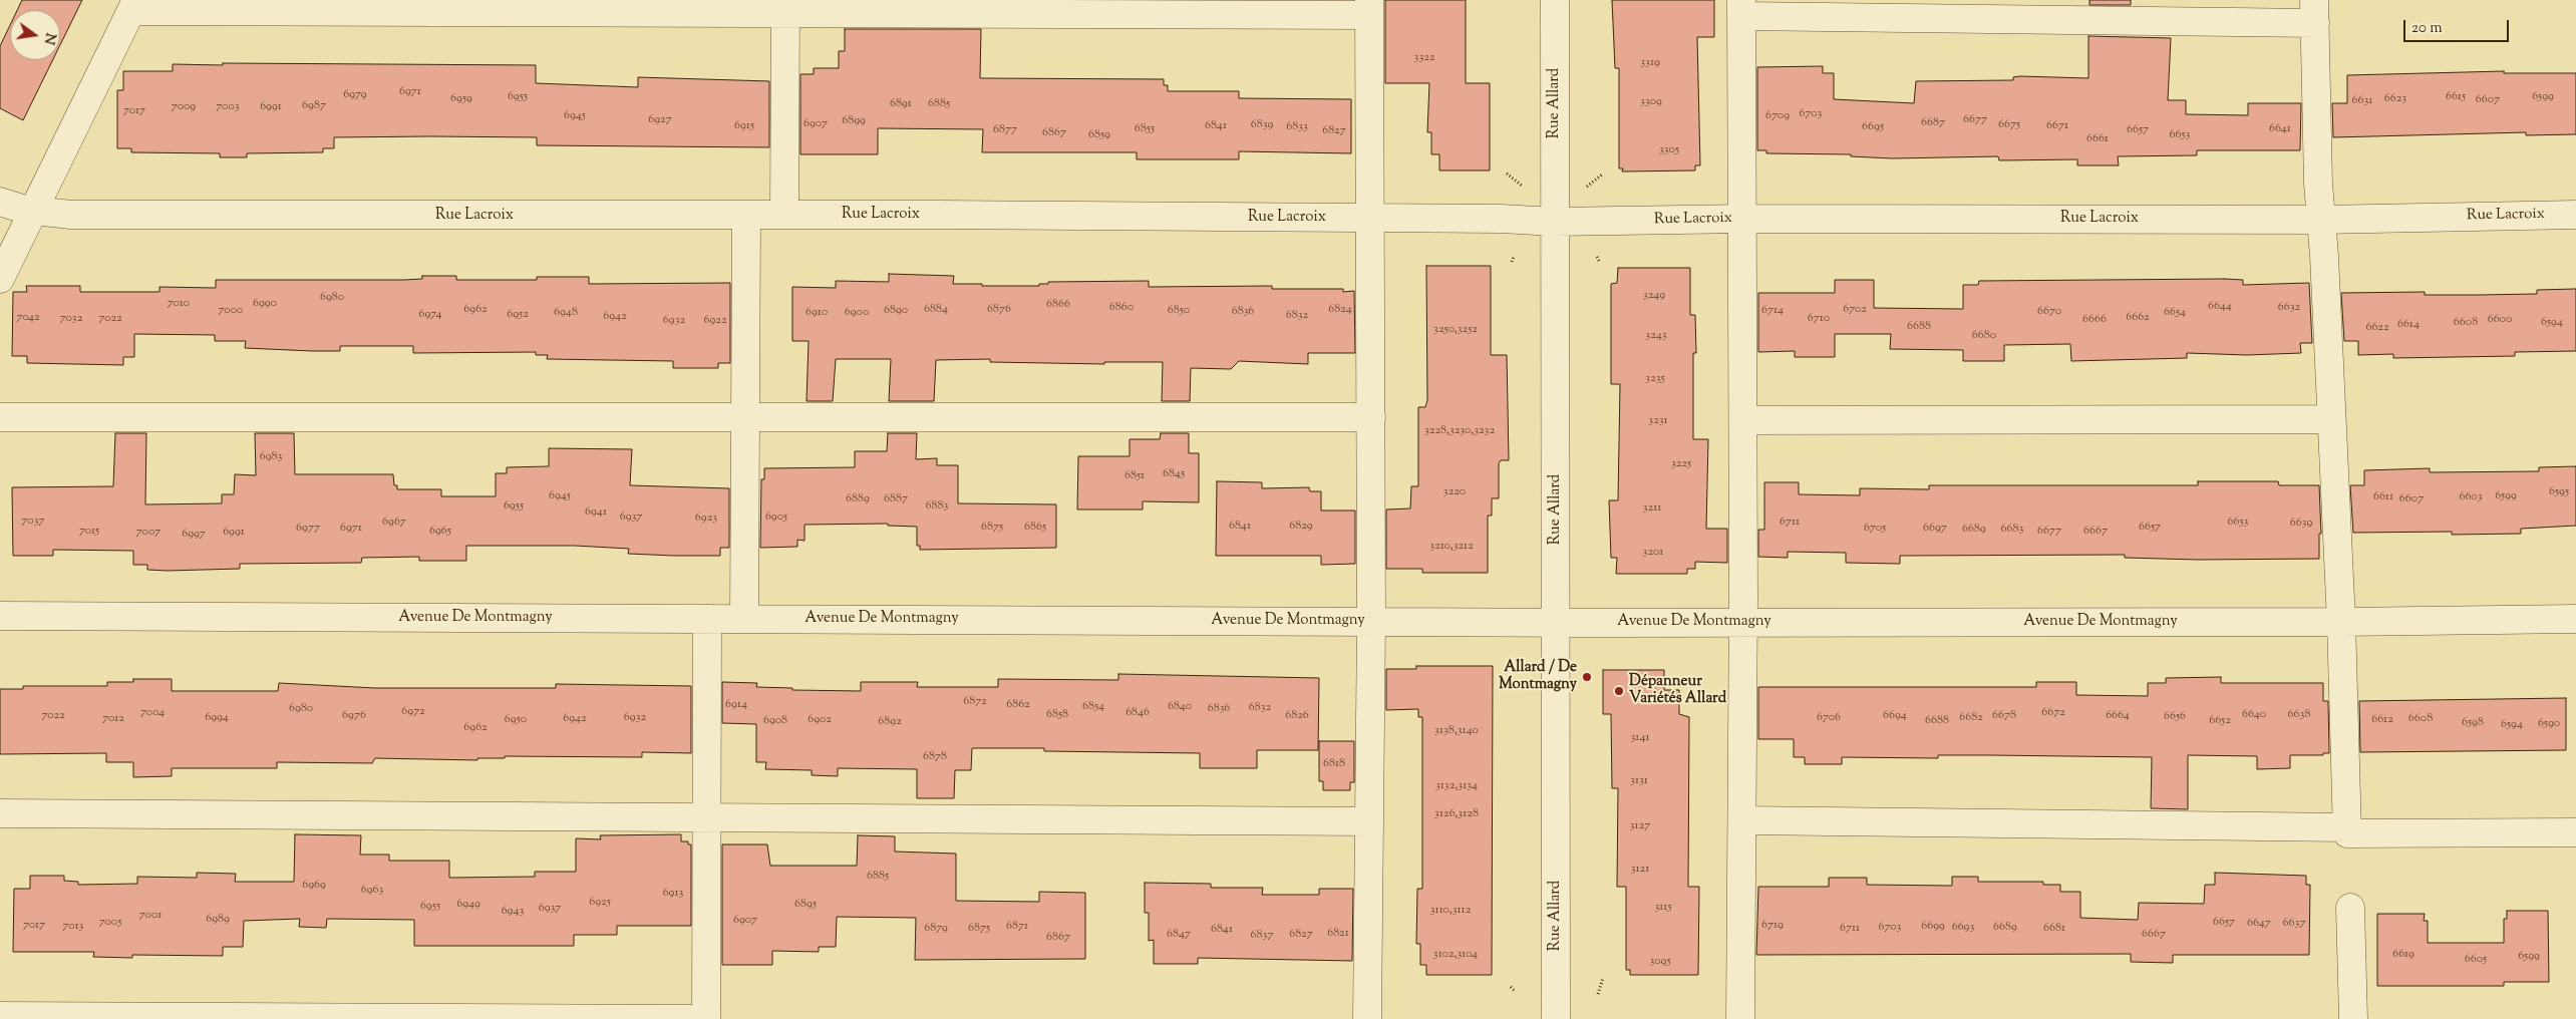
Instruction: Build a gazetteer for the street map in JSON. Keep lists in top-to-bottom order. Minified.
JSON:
{"streets":{"street":["Rue Allard","Rue Lacroix","Avenue De Montmagny"]},"crossings":[["Rue Allard","Rue Lacroix"],["Rue Allard","Avenue De Montmagny"]],"places":["Allard / De Montmagny","Dépanneur Variétés Allard"],"house_numbers":["3322","3319","6971","6979","6955","6615","6599","6959","6623","6607","6631","3309","6891","6885","6987","7009","7003","6991","7017","6703","6945","6709","6927","6677","6899","6687","6907","6839","6675","6915","6841","6671","6833","6695","6855","6641","6877","6657","6827","6867","6859","6653","6661","3305","3249","6980","7010","6990","6866","6644","6860","6632","6962","6884","6876","6824","6702","7000","6890","6850","6714","6836","6670","6948","6910","6900","6654","6974","6952","6832","6942","7042","6662","7032","7022","6710","6666","6600","6932","6922","6608","6594","6614","6688","6622","3250,3252","3243","6680","3235","3231","3228,3230,3232","6983","3225","6845","6851","3220","6595","6945","6599","6611","6603","6889","6887","6607","6955","6883","3211","6941","6937","6905","6923","7037","6967","6711","6653","6639","6841","6829","6875","6865","6657","6977","6971","6705","6697","6689","6683","7015","6965","6677","6667","7007","6991","6997","3210,3212","3201","6872","6914","6862","6854","6840","6832","6980","6836","6972","7004","6846","6672","6858","6640","6638","7022","6976","6826","6694","6678","6664","6656","6994","6932","6706","6682","7012","6942","6608","6950","6902","6612","6908","6688","6652","6892","6598","6590","6594","6962","3138,3140","3141","6878","6818","3131","3132,3134","3126,3128","3127","3121","6885","6969","6963","6913","6925","6949","6895","6955","3115","6937","3110,3112","6943","7001","6989","6907","7005","6657","6647","6637","7017","6719","7013","6871","6699","6703","6693","6689","6879","6875","6711","6681","6841","6821","6847","6827","6667","6837","6867","3102,3104","6619","6599","6605","3095"],"scale_bar":"20 m","north":"right"}
